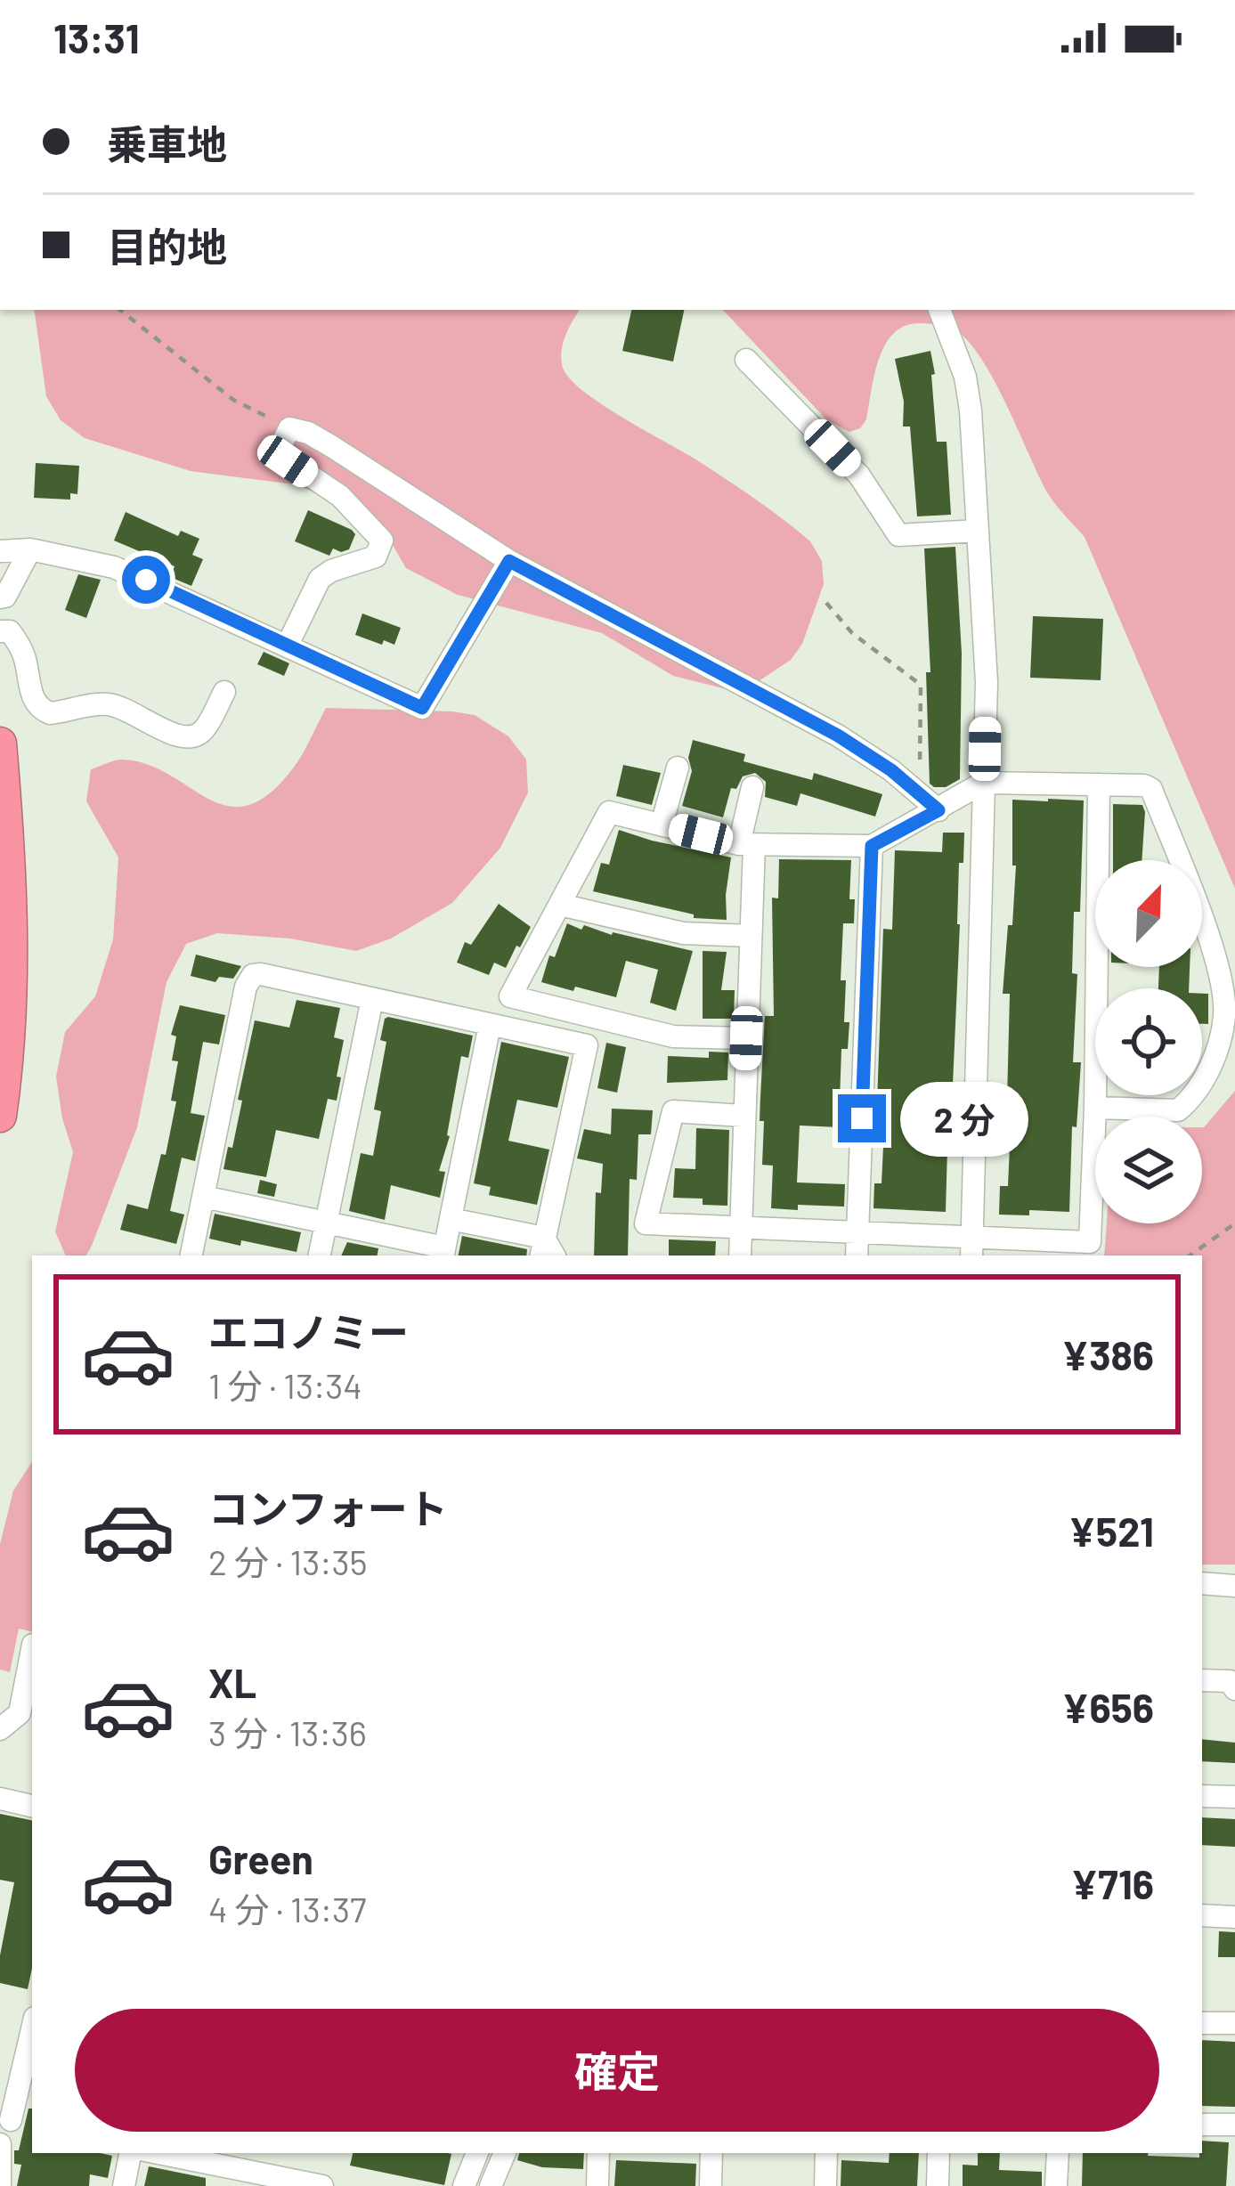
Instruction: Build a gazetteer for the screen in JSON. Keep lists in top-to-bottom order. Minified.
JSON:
{"north":"top right","page":{"status":"13:31","banner":["乗車地","目的地"],"bubble":"2 分","list":[{"name":"エコノミー","note":"1 分 · 13:34","value":"¥386"},{"name":"コンフォート","note":"2 分 · 13:35","value":"¥521"},{"name":"XL","note":"3 分 · 13:36","value":"¥656"},{"name":"Green","note":"4 分 · 13:37","value":"¥716"}],"buttons":"確定"}}
